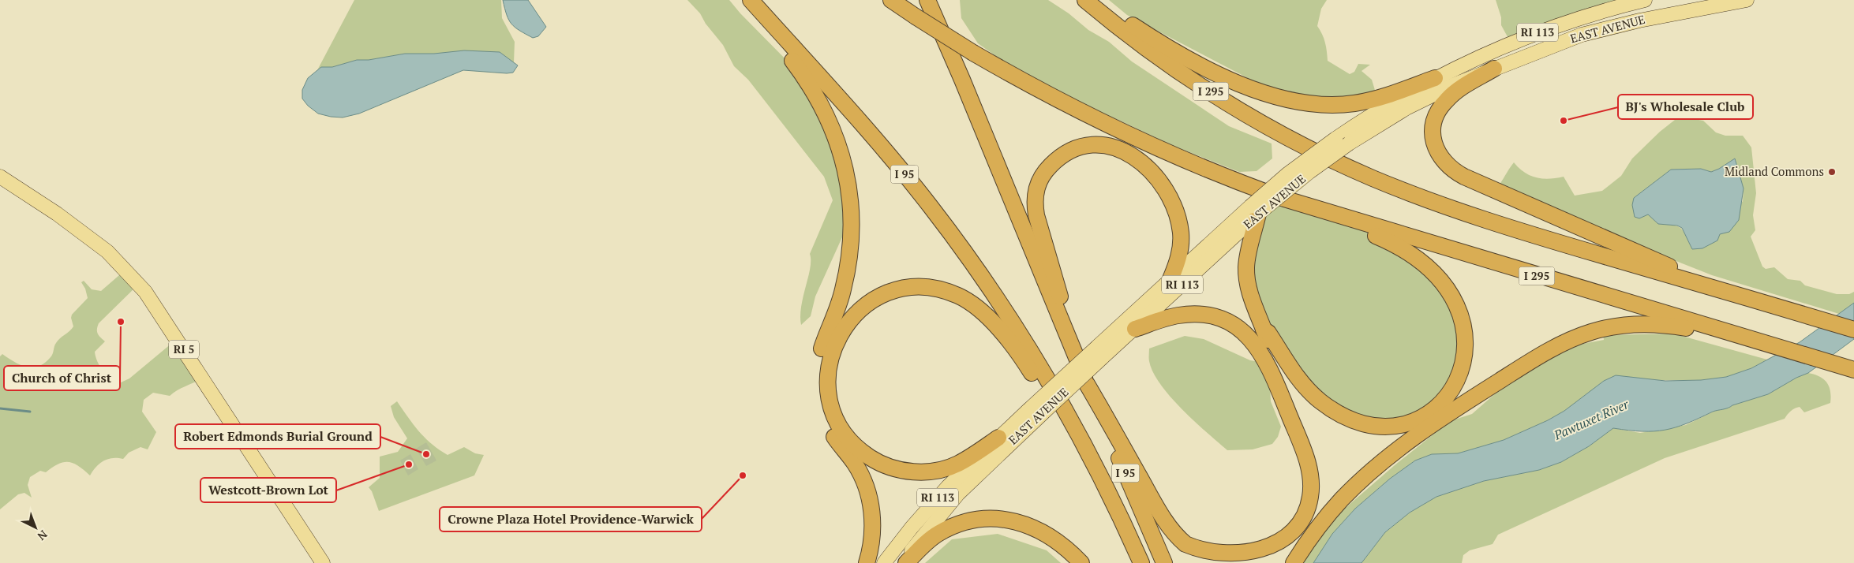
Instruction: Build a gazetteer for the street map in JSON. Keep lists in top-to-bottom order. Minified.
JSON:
{"streets":{"highway":["I 295","I 95"],"main road":["EAST AVENUE","RI 113","RI 5"]},"water":["Pawtuxet River"],"places":["BJ's Wholesale Club","Midland Commons","Church of Christ","Robert Edmonds Burial Ground","Westcott-Brown Lot","Crowne Plaza Hotel Providence-Warwick"],"north":"bottom right"}
